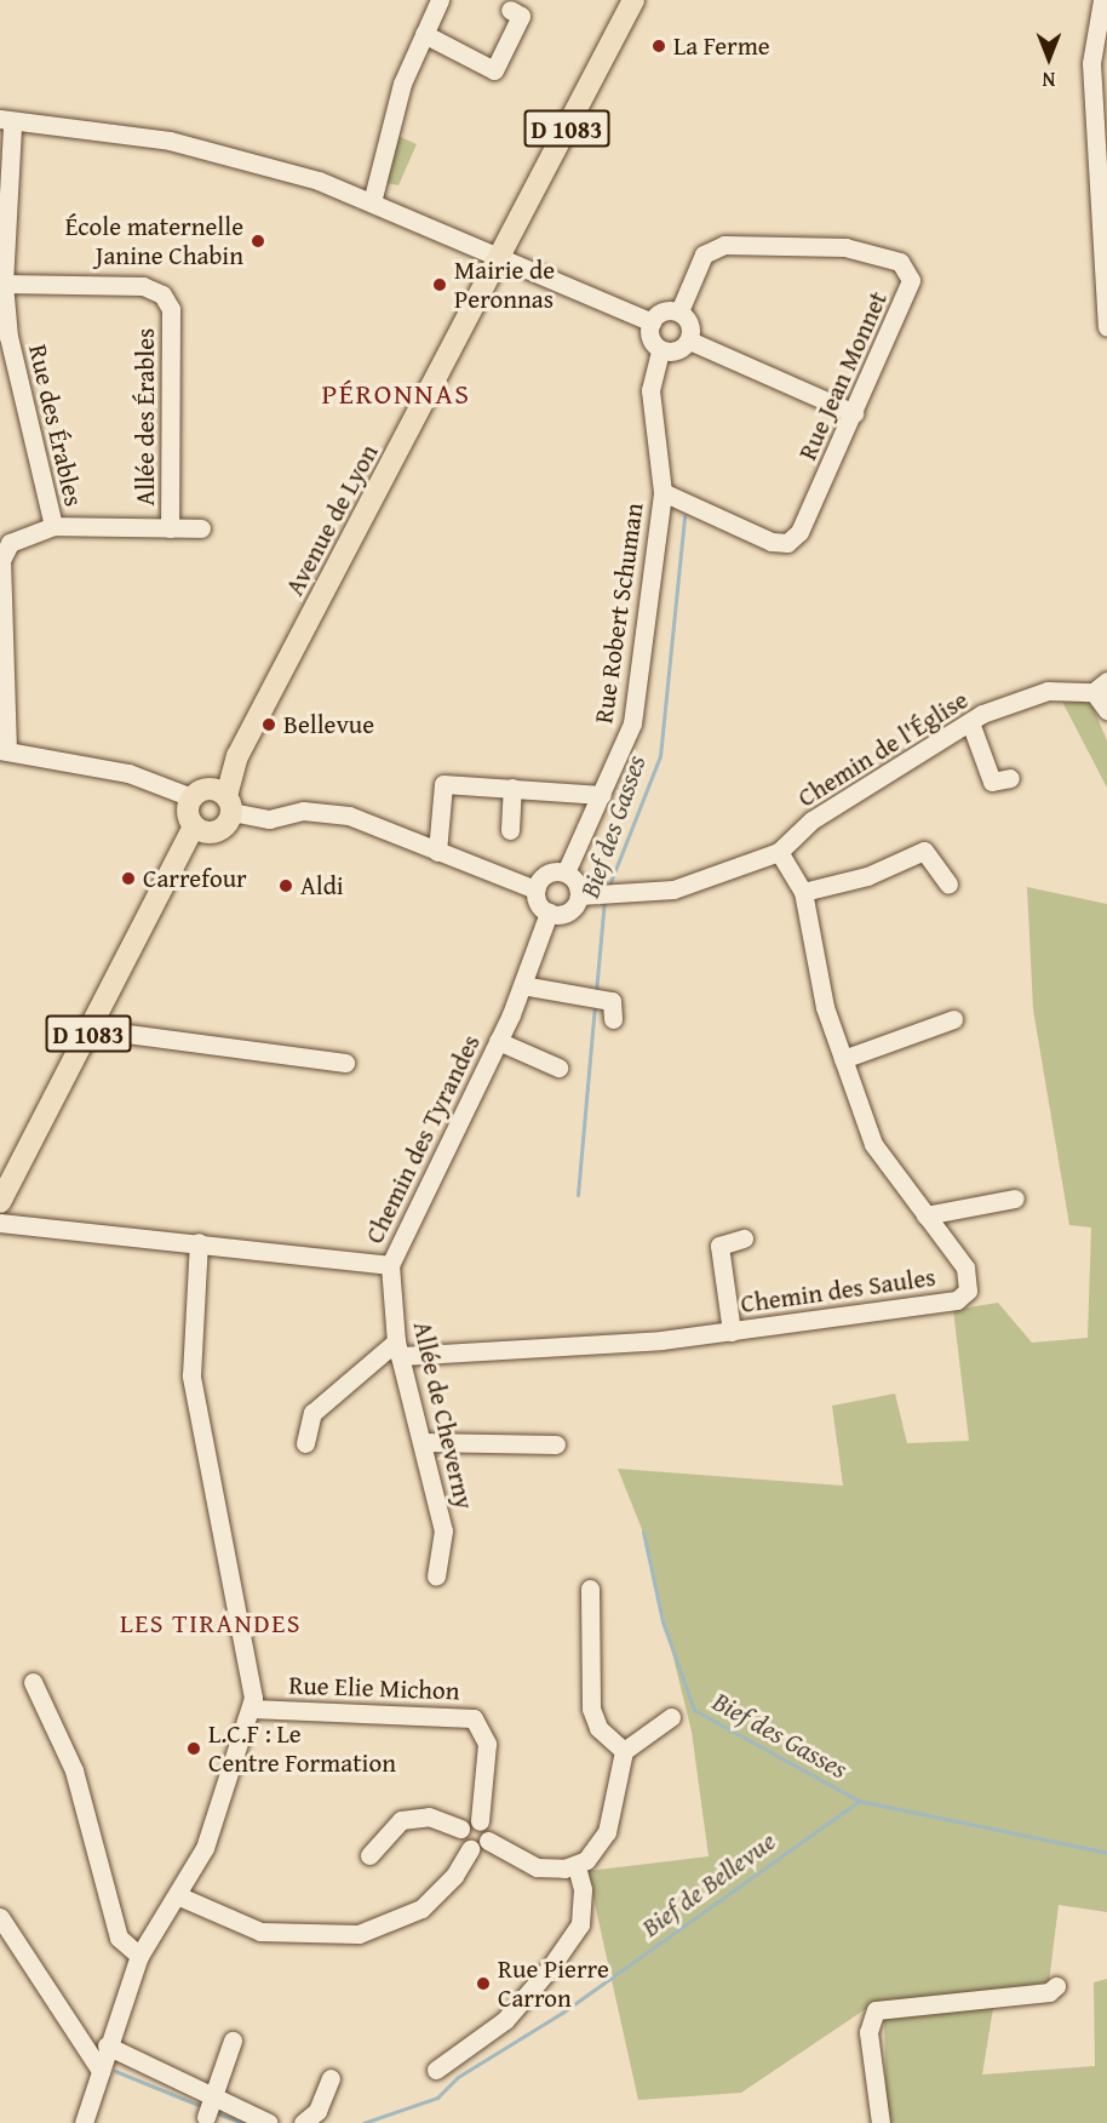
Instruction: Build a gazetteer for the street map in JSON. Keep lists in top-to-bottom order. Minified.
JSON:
{"streets":{"main road":["D 1083","Avenue de Lyon"],"street":["Rue Jean Monnet","Allée des Érables","Rue des Érables","Rue Robert Schuman","Chemin de l'Église","Chemin des Tyrandes","Chemin des Saules","Allée de Cheverny","Rue Elie Michon"]},"crossings":[["D 1083","Avenue de Lyon"],["Rue Jean Monnet","Rue Robert Schuman"],["Allée des Érables","Rue des Érables"],["Rue Robert Schuman","Chemin de l'Église"],["Rue Robert Schuman","Chemin des Tyrandes"],["Chemin de l'Église","Chemin des Tyrandes"],["Chemin de l'Église","Chemin des Saules"],["Chemin des Tyrandes","Allée de Cheverny"],["Chemin des Saules","Allée de Cheverny"]],"districts":["PÉRONNAS","LES TIRANDES"],"water":["Bief des Gasses","Bief de Bellevue"],"places":["La Ferme","École maternelle Janine Chabin","Mairie de Peronnas","Bellevue","Carrefour","Aldi","L.C.F : Le Centre Formation","Rue Pierre Carron"],"north":"bottom"}
